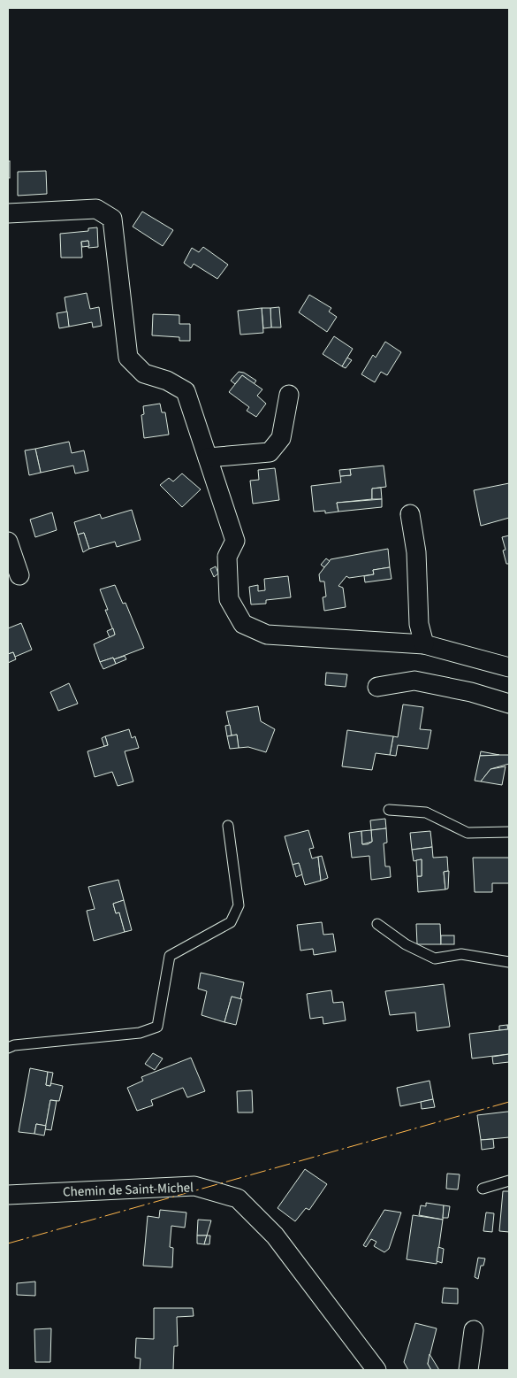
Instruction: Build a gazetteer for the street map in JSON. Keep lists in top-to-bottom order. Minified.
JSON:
{"streets":{"street":["Chemin de Saint-Michel"]}}
